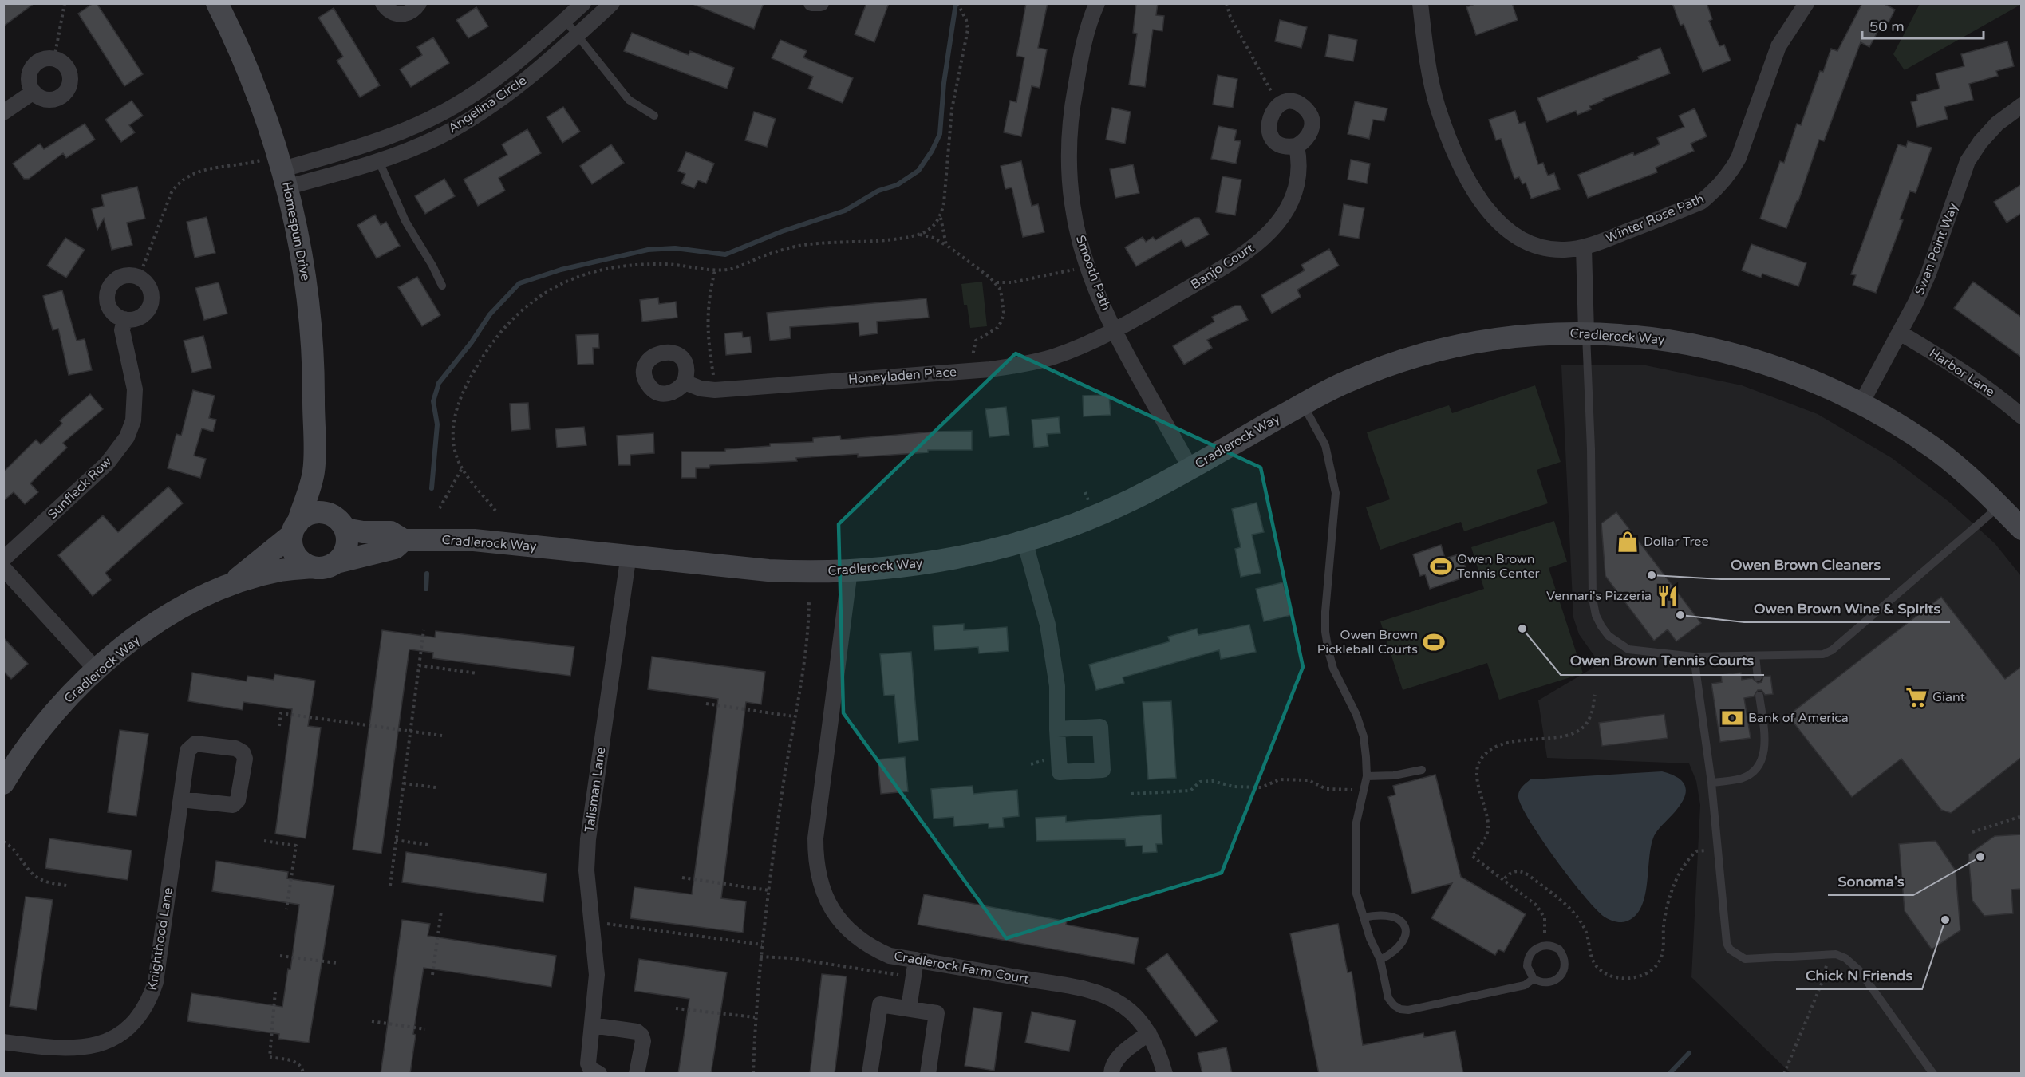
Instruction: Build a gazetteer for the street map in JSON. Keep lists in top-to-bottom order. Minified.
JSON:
{"streets":{"street":["Angelina Circle","Winter Rose Path","Homespun Drive","Swan Point Way","Banjo Court","Smooth Path","Cradlerock Way","Harbor Lane","Honeyladen Place","Sunfleck Row","Talisman Lane","Knighthood Lane","Cradlerock Farm Court"]},"crossings":[["Angelina Circle","Homespun Drive"],["Homespun Drive","Cradlerock Way"],["Swan Point Way","Cradlerock Way"],["Swan Point Way","Harbor Lane"],["Banjo Court","Smooth Path"],["Banjo Court","Honeyladen Place"],["Smooth Path","Cradlerock Way"],["Smooth Path","Honeyladen Place"],["Cradlerock Way","Talisman Lane"],["Cradlerock Way","Cradlerock Farm Court"]],"places":{"shop":["Dollar Tree"],"sports":["Owen Brown Tennis Center","Owen Brown Pickleball Courts"],"other":["Owen Brown Cleaners","Owen Brown Wine & Spirits","Owen Brown Tennis Courts","Sonoma's","Chick N Friends"],"restaurant":["Vennari's Pizzeria"],"supermarket":["Giant"],"bank":["Bank of America"]},"scale_bar":"50 m"}
